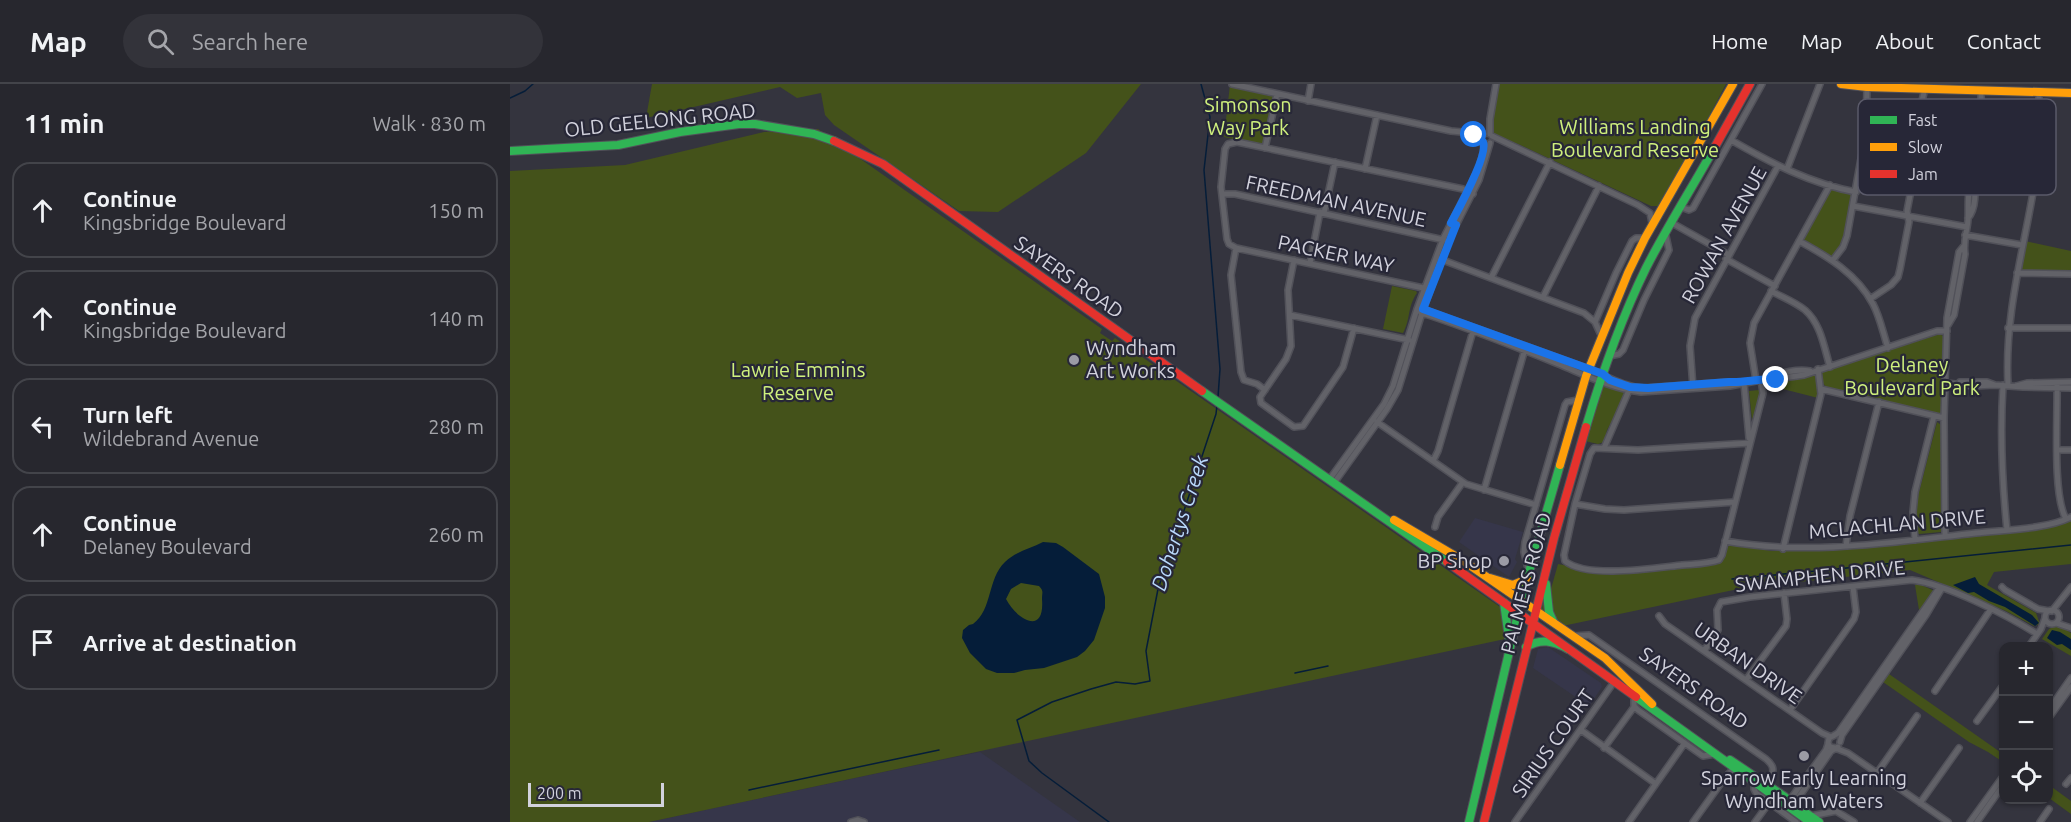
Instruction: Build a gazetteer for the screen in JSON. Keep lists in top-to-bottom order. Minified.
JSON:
{"streets":{"main road":["OLD GEELONG ROAD","SAYERS ROAD","PALMERS ROAD"],"street":["FREEDMAN AVENUE","ROWAN AVENUE","PACKER WAY","MCLACHLAN DRIVE","SWAMPHEN DRIVE","URBAN DRIVE","SIRIUS COURT"]},"crossings":[["OLD GEELONG ROAD","SAYERS ROAD"],["SAYERS ROAD","PALMERS ROAD"],["SAYERS ROAD","SIRIUS COURT"],["SWAMPHEN DRIVE","URBAN DRIVE"]],"water":["Dohertys Creek"],"parks":["Simonson Way Park","Williams Landing Boulevard Reserve","Delaney Boulevard Park","Lawrie Emmins Reserve"],"places":["Wyndham Art Works","BP Shop","Sparrow Early Learning Wyndham Waters"],"legend":["Fast","Slow","Jam"],"scale_bar":"200 m","page":{"header":"Map","search":"Search here","nav":["Home","Map","About","Contact"],"heading":["11 min","Walk · 830 m"],"list":[["Continue","Kingsbridge Boulevard","150 m"],["Continue","Kingsbridge Boulevard","140 m"],["Turn left","Wildebrand Avenue","280 m"],["Continue","Delaney Boulevard","260 m"],"Arrive at destination"],"map_buttons":["+","−"],"scale":"200 m"}}
